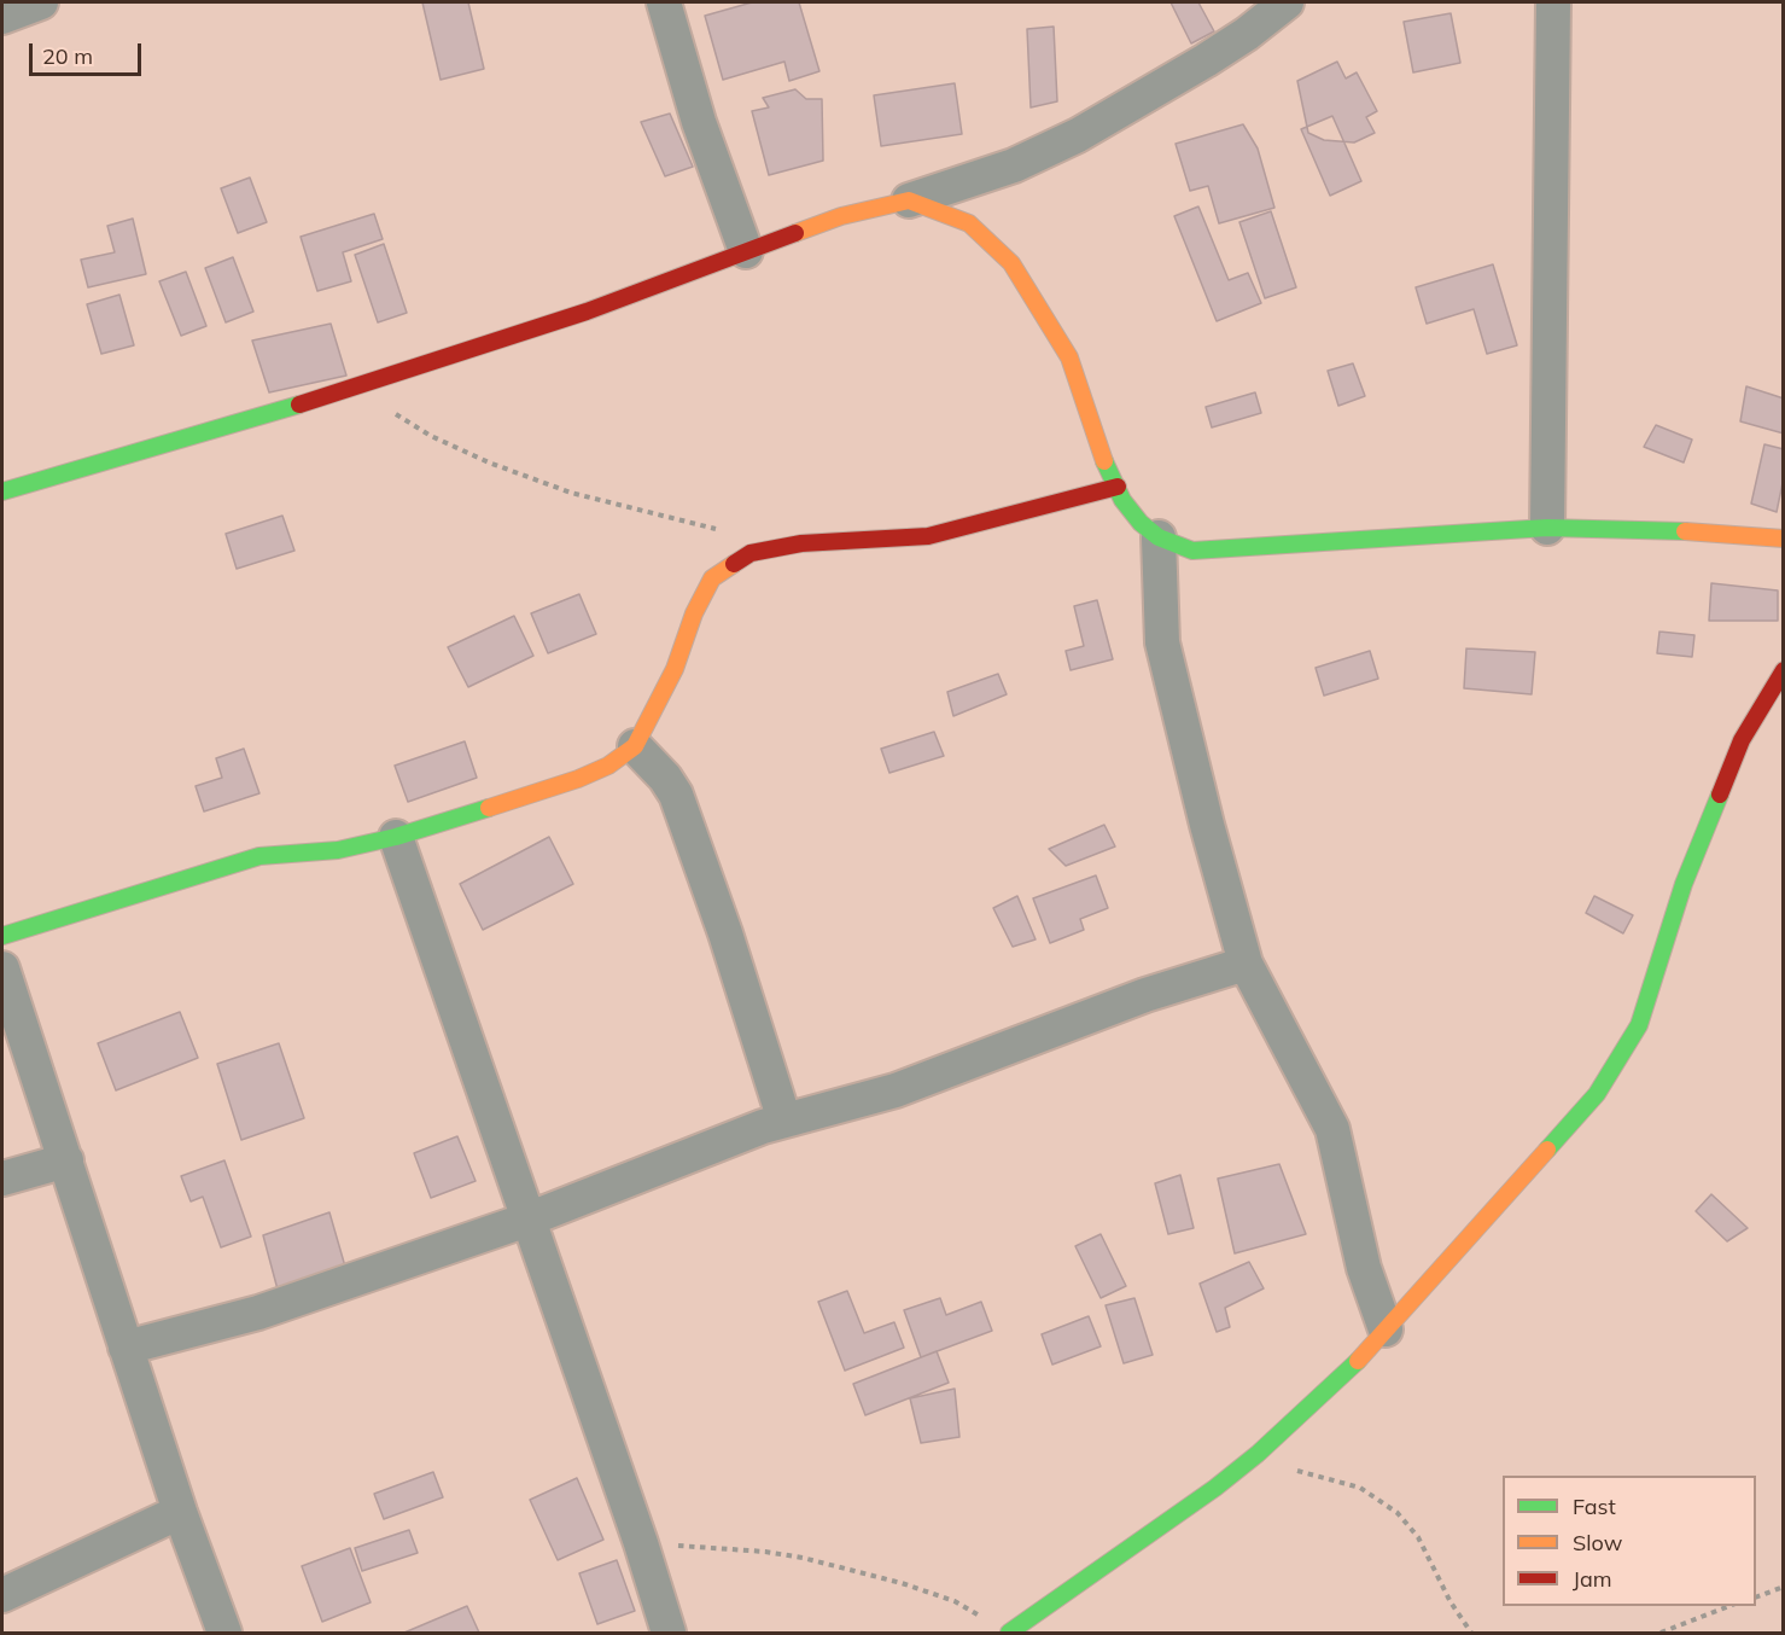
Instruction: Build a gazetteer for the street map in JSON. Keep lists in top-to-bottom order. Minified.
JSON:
{"legend":["Fast","Slow","Jam"],"scale_bar":"20 m"}
